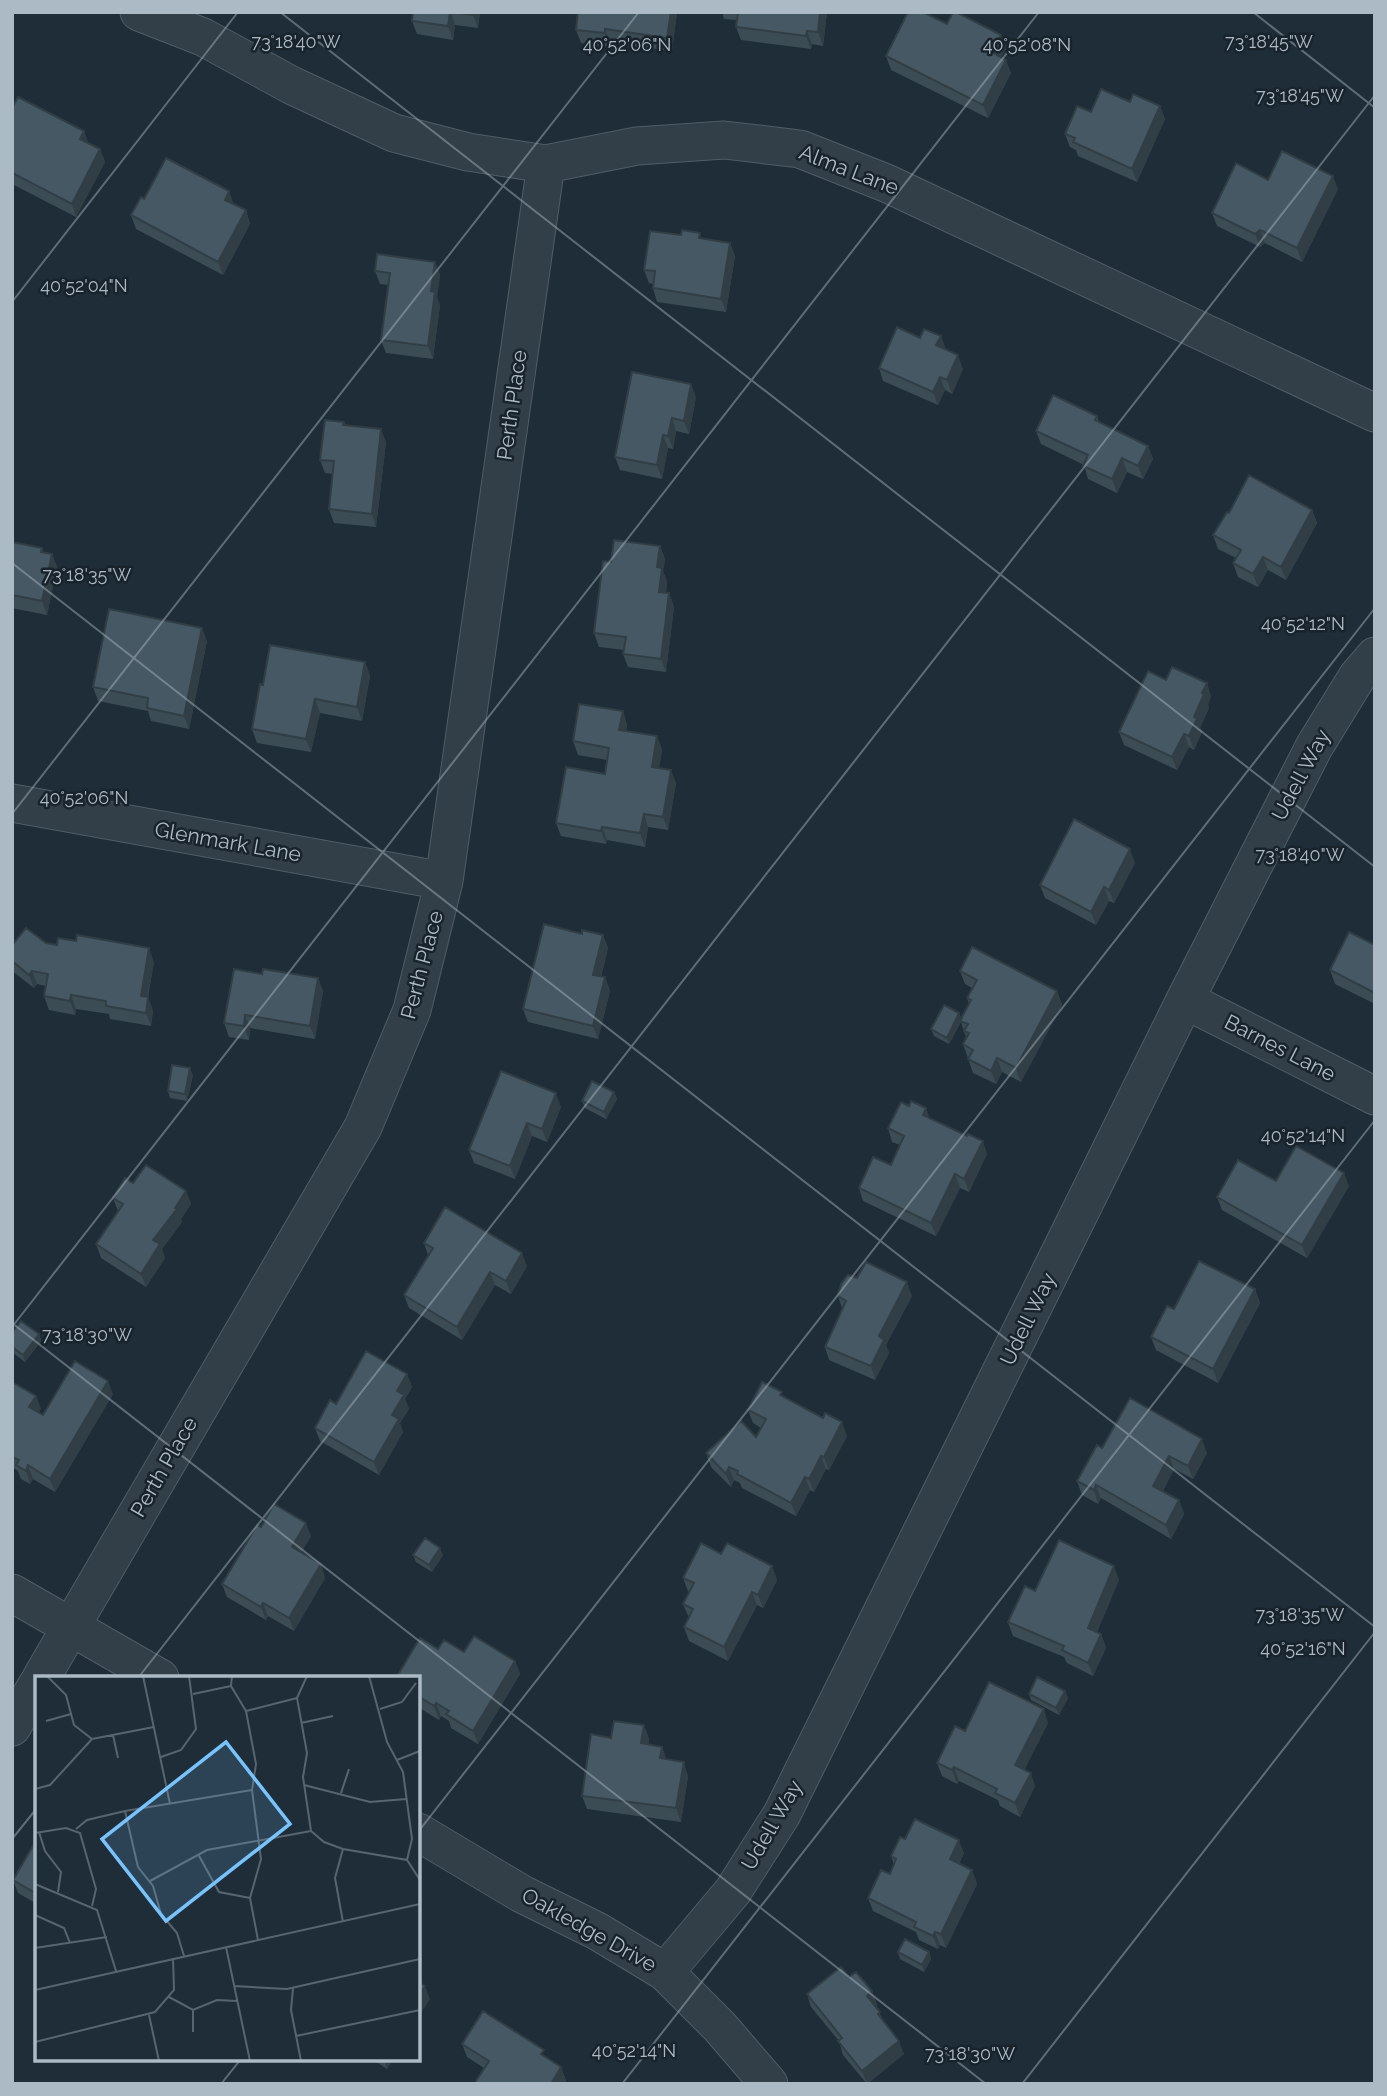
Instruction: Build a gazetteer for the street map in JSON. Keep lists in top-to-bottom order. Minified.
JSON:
{"streets":{"street":["Alma Lane","Perth Place","Udell Way","Glenmark Lane","Barnes Lane","Oakledge Drive"]},"crossings":[["Alma Lane","Perth Place"],["Perth Place","Glenmark Lane"],["Udell Way","Barnes Lane"],["Udell Way","Oakledge Drive"]],"coordinates":["73°18'40\"W","73°18'45\"W","40°52'06\"N","40°52'08\"N","40°52'04\"N","73°18'35\"W","40°52'12\"N","40°52'14\"N","73°18'30\"W","40°52'16\"N"]}
